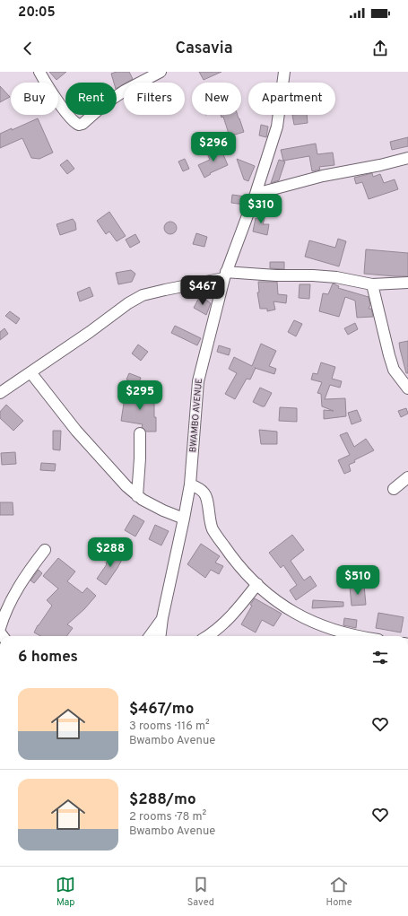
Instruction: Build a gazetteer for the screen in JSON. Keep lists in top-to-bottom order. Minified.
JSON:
{"streets":{"street":["BWAMBO AVENUE"]},"page":{"status":"20:05","header":"Casavia","chip":["Buy","Rent","Filters","New","Apartment"],"price":["$296","$310","$467","$295","$288","$510"],"heading":"6 homes","list":[{"name":"$467/mo","note":"3 rooms · 116 m² · Bwambo Avenue"},{"name":"$288/mo","note":"2 rooms · 78 m² · Bwambo Avenue"}],"tabs":["Map","Saved","Home"]}}
